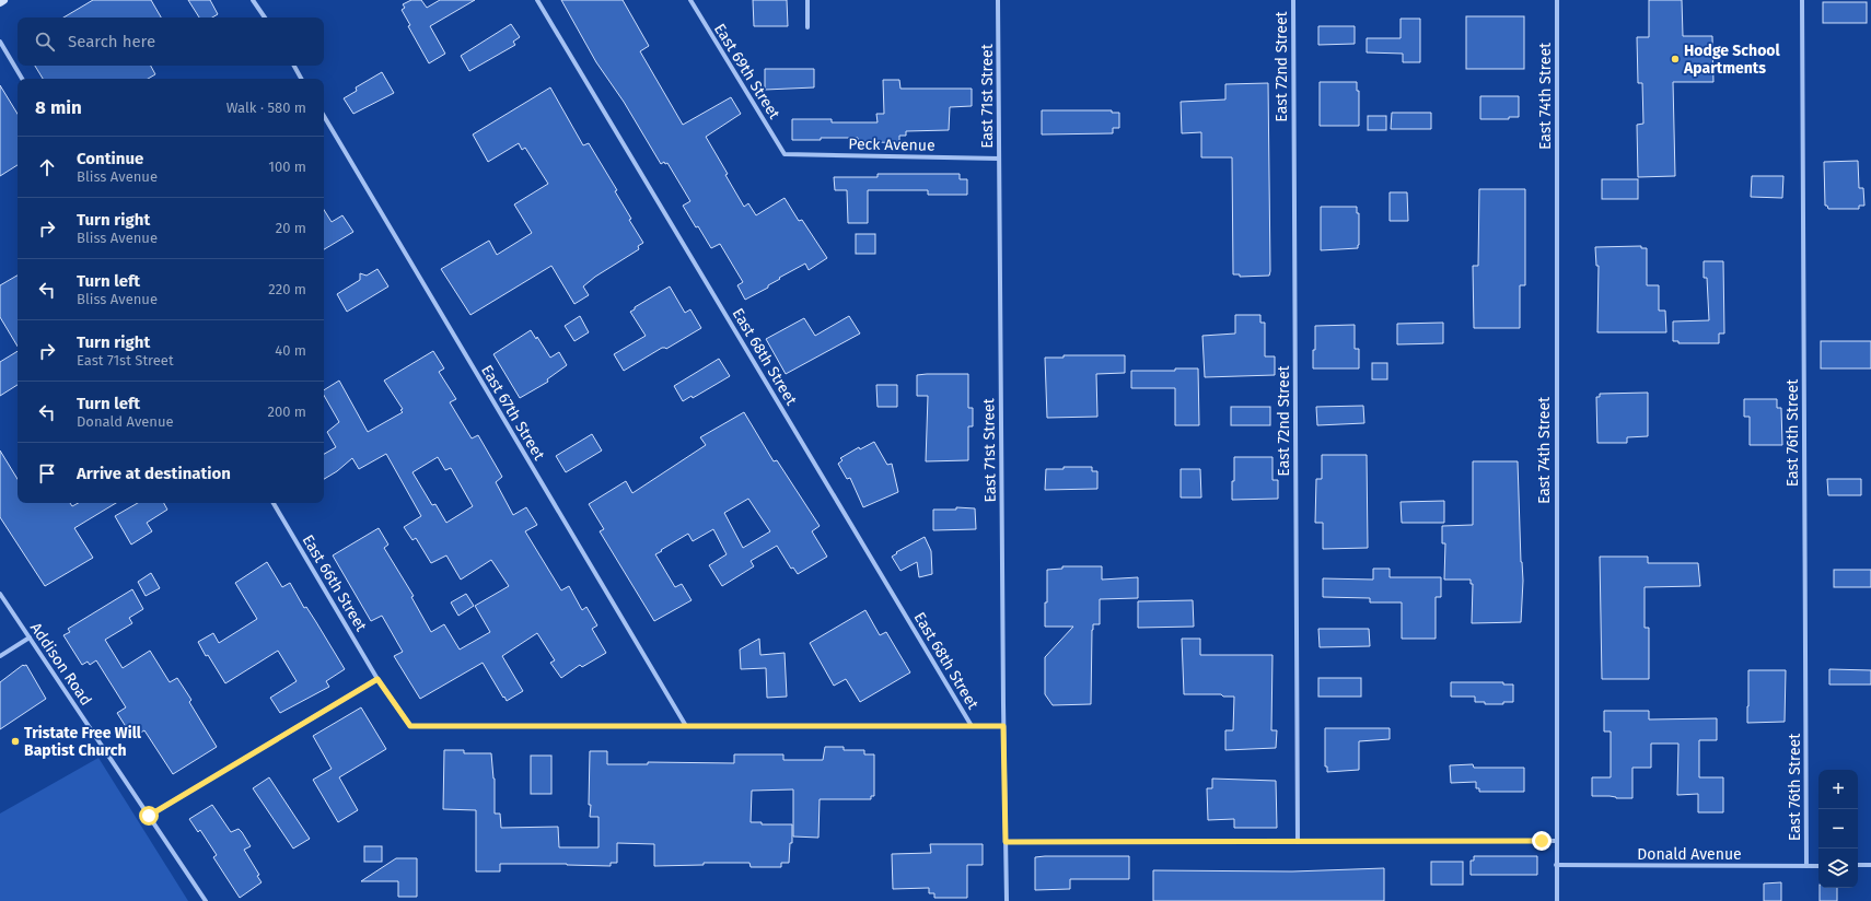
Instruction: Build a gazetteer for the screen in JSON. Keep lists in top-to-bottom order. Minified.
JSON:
{"streets":{"street":["East 72nd Street","East 69th Street","East 71st Street","East 74th Street","Peck Avenue","East 68th Street","East 67th Street","East 76th Street","East 66th Street","Addison Road","Donald Avenue"]},"crossings":[["East 69th Street","Peck Avenue"],["East 71st Street","Peck Avenue"],["East 74th Street","Donald Avenue"],["East 67th Street","East 66th Street"],["East 76th Street","Donald Avenue"]],"places":["Hodge School Apartments","Tristate Free Will Baptist Church"],"page":{"search":"Search here","heading":["8 min","Walk · 580 m"],"list":[["Continue","Bliss Avenue","100 m"],["Turn right","Bliss Avenue","20 m"],["Turn left","Bliss Avenue","220 m"],["Turn right","East 71st Street","40 m"],["Turn left","Donald Avenue","200 m"],"Arrive at destination"],"map_buttons":["+","−"]}}
